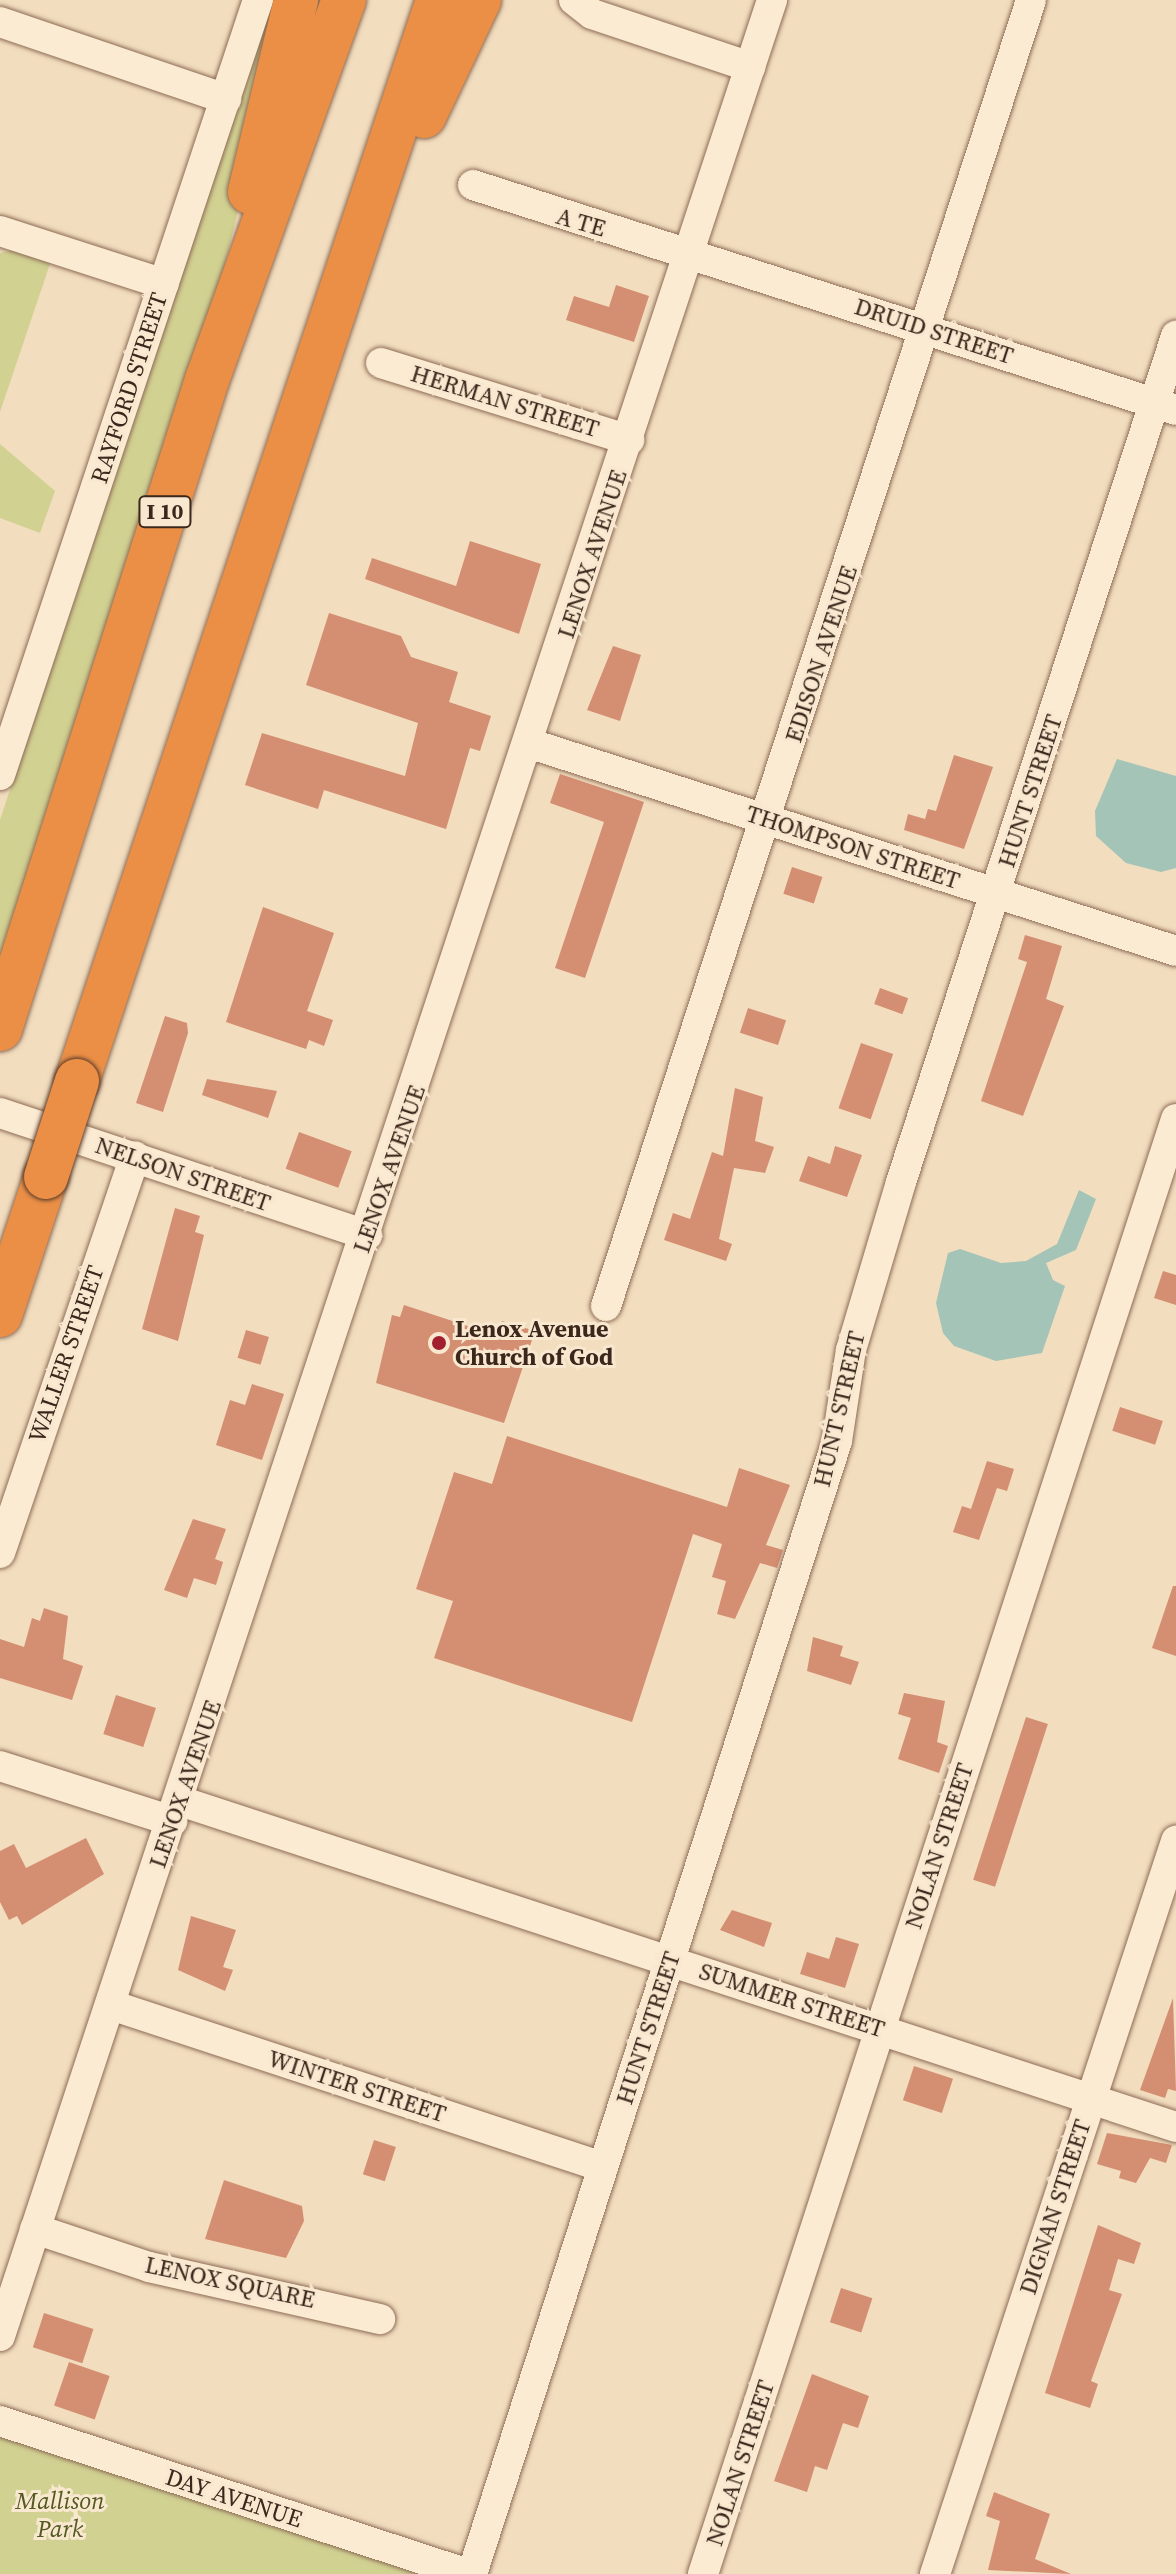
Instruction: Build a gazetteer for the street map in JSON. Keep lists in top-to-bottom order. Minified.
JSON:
{"streets":{"highway":["I 10"],"street":["A TE","DRUID STREET","RAYFORD STREET","HERMAN STREET","LENOX AVENUE","EDISON AVENUE","HUNT STREET","THOMPSON STREET","NELSON STREET","WALLER STREET","NOLAN STREET","SUMMER STREET","WINTER STREET","DIGNAN STREET","LENOX SQUARE","DAY AVENUE"]},"crossings":[["A TE","DRUID STREET"],["A TE","LENOX AVENUE"],["DRUID STREET","LENOX AVENUE"],["DRUID STREET","EDISON AVENUE"],["DRUID STREET","HUNT STREET"],["HERMAN STREET","LENOX AVENUE"],["LENOX AVENUE","THOMPSON STREET"],["LENOX AVENUE","NELSON STREET"],["LENOX AVENUE","SUMMER STREET"],["LENOX AVENUE","WINTER STREET"],["LENOX AVENUE","LENOX SQUARE"],["EDISON AVENUE","THOMPSON STREET"],["HUNT STREET","THOMPSON STREET"],["HUNT STREET","SUMMER STREET"],["HUNT STREET","WINTER STREET"],["HUNT STREET","DAY AVENUE"],["NELSON STREET","WALLER STREET"],["NOLAN STREET","SUMMER STREET"],["SUMMER STREET","DIGNAN STREET"]],"parks":["Mallison Park"],"places":["Lenox Avenue Church of God"]}
